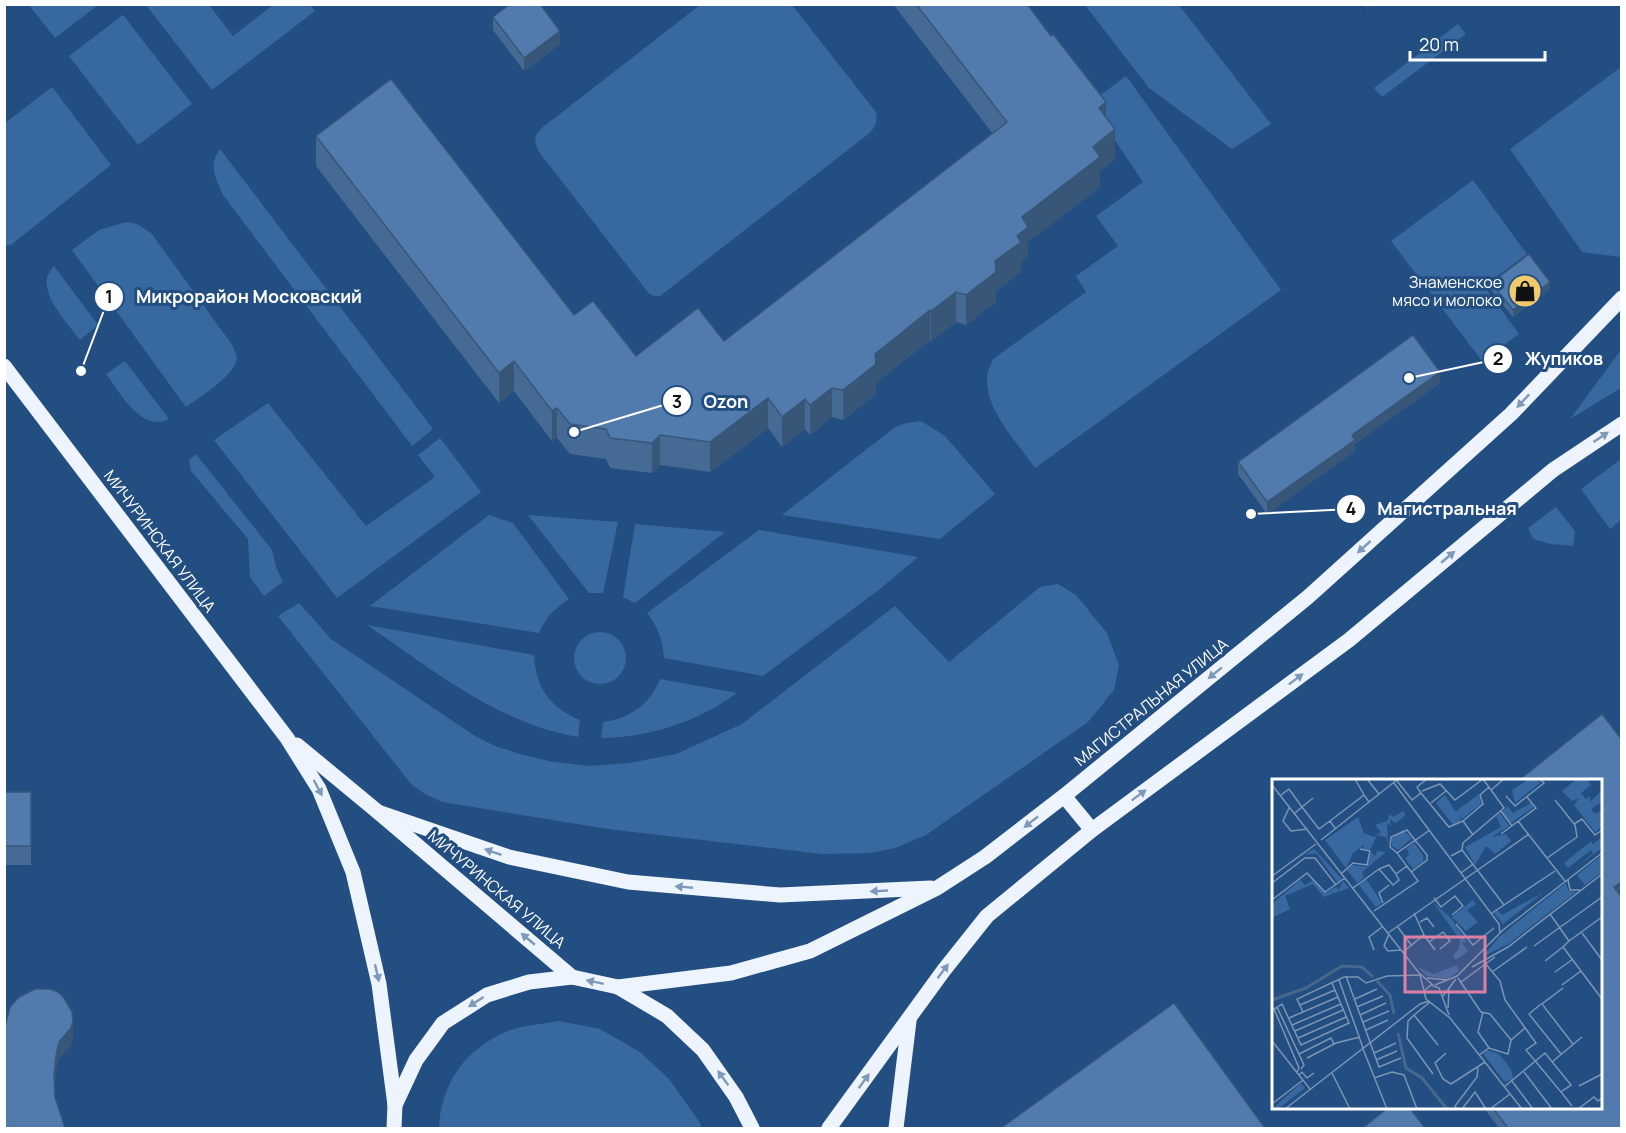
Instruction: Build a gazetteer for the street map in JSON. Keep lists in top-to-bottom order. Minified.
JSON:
{"streets":{"main road":["МИЧУРИНСКАЯ УЛИЦА","МАГИСТРАЛЬНАЯ УЛИЦА"]},"places":{"shop":["Знаменское мясо и молоко"],"other":["Микрорайон Московский","Жупиков","Ozon","Магистральная"]},"scale_bar":"20 m"}
